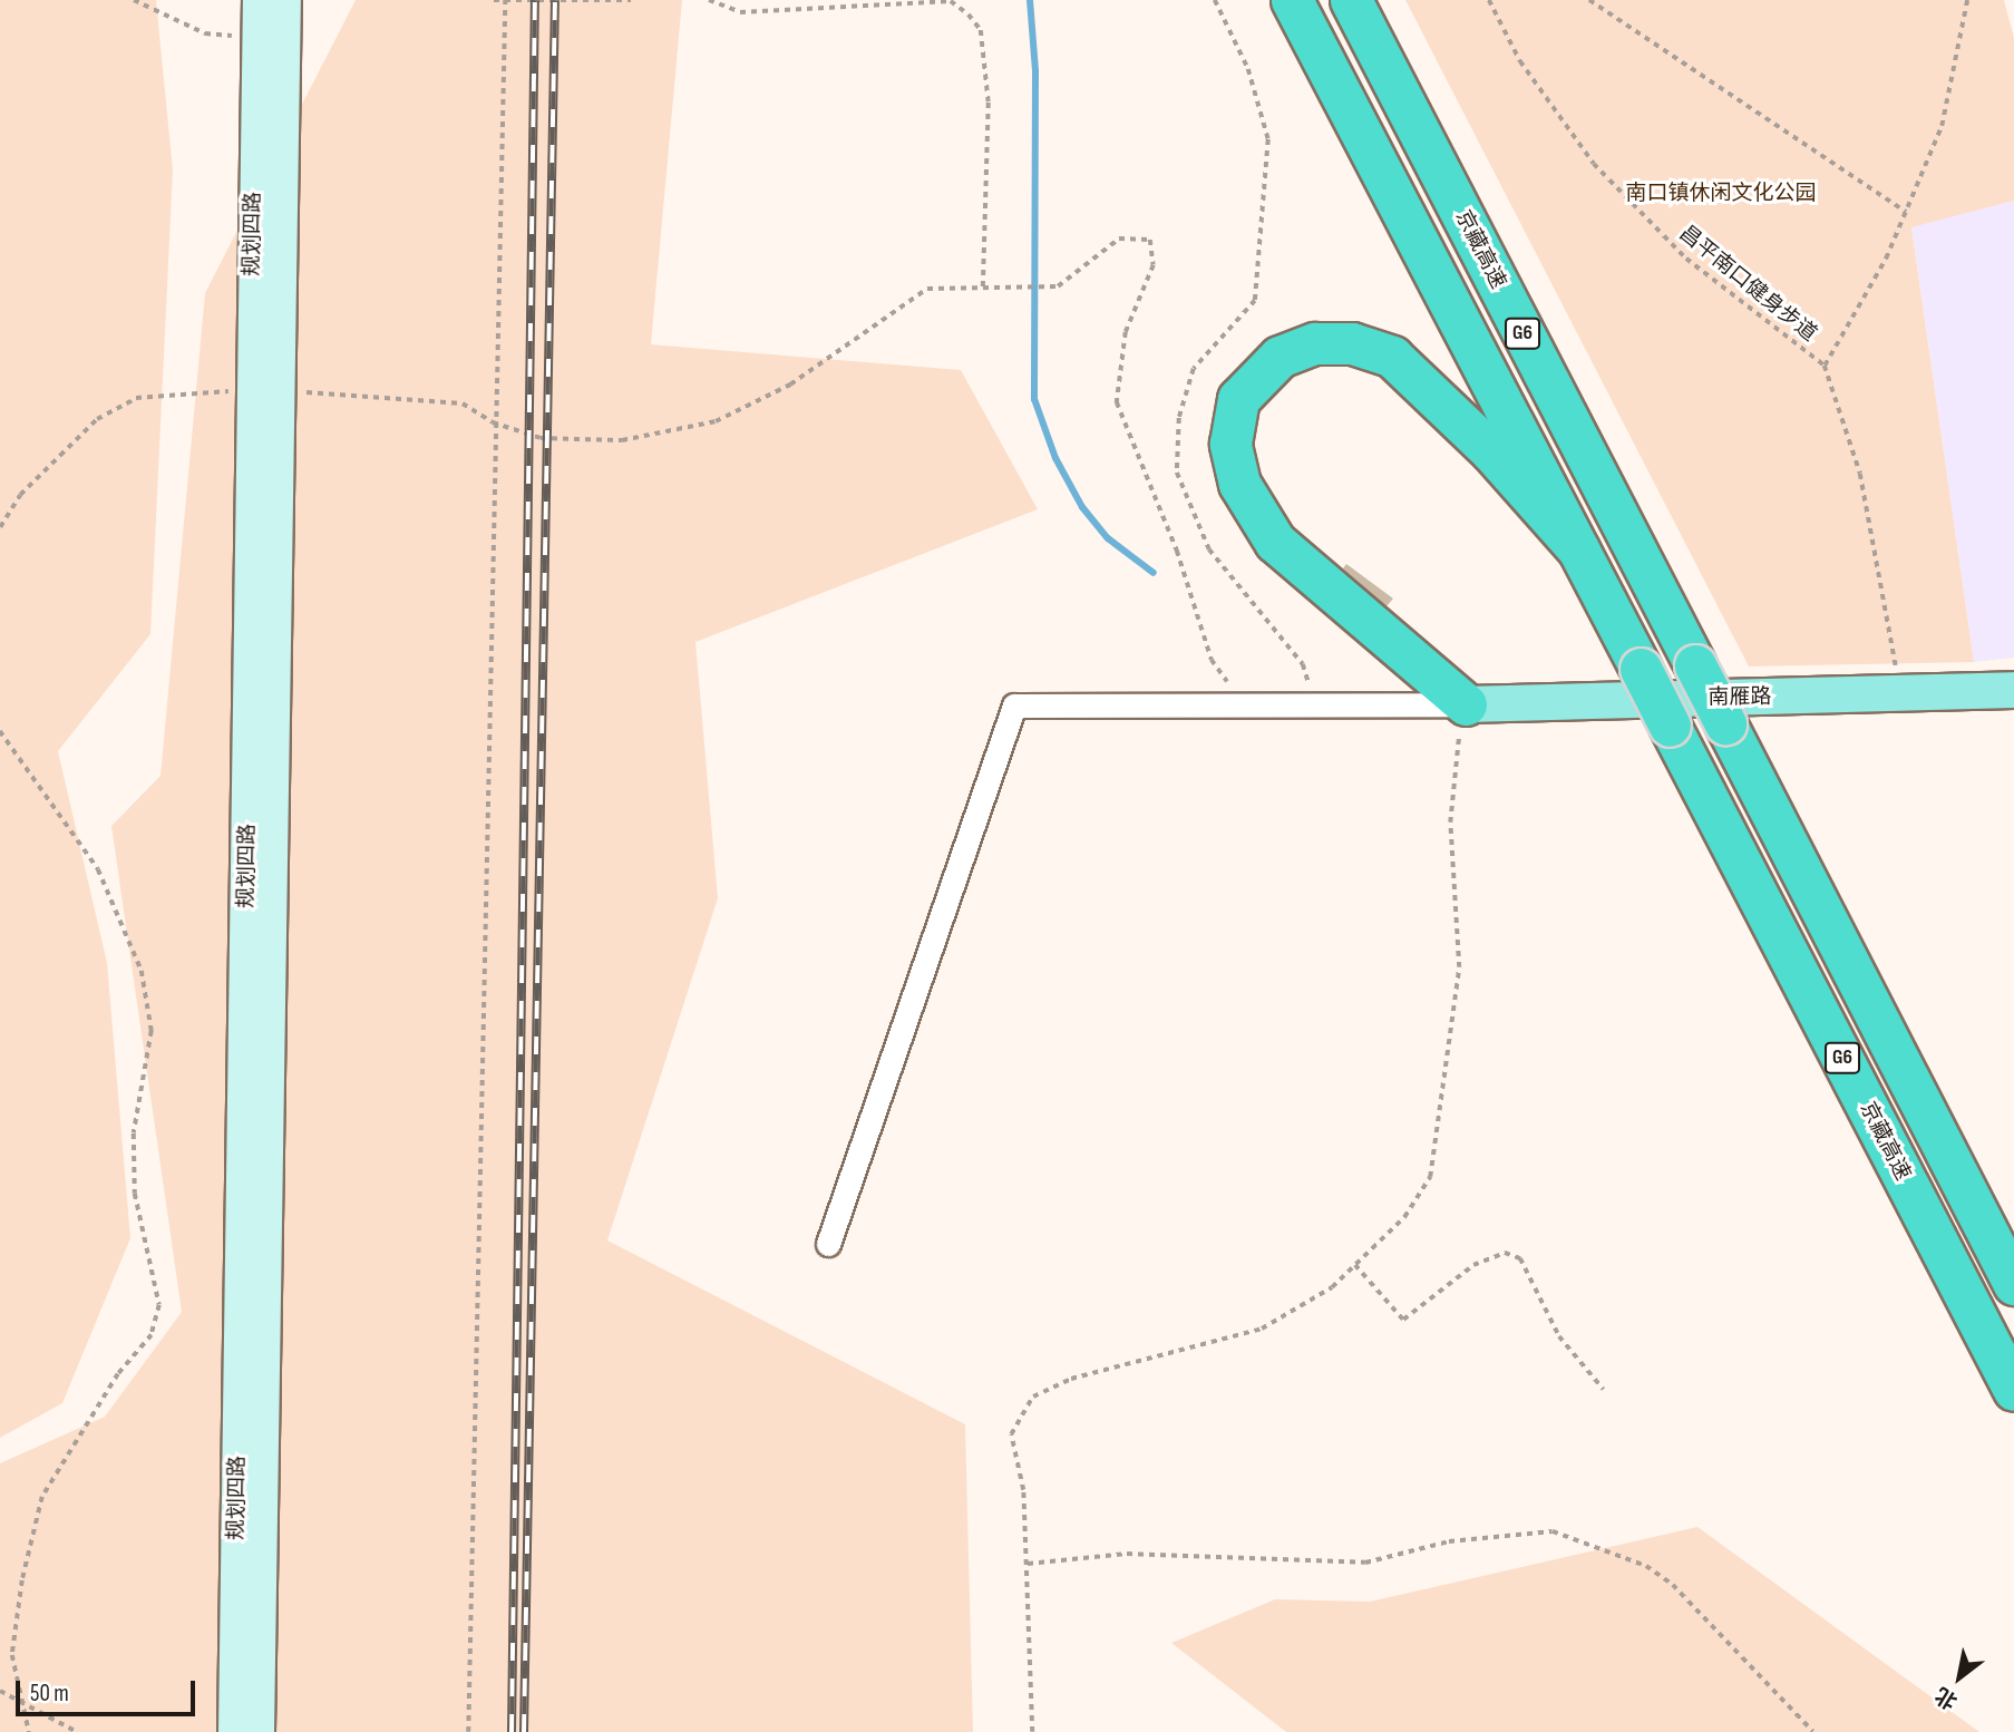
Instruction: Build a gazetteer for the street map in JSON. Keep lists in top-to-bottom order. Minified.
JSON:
{"streets":{"highway":["京藏高速","G6"],"main road":["规划四路","南雁路"],"path":["昌平南口健身步道"]},"crossings":[["京藏高速","G6"],["昌平南口健身步道","南雁路"]],"parks":["南口镇休闲文化公园"],"scale_bar":"50 m","north":"bottom left"}
